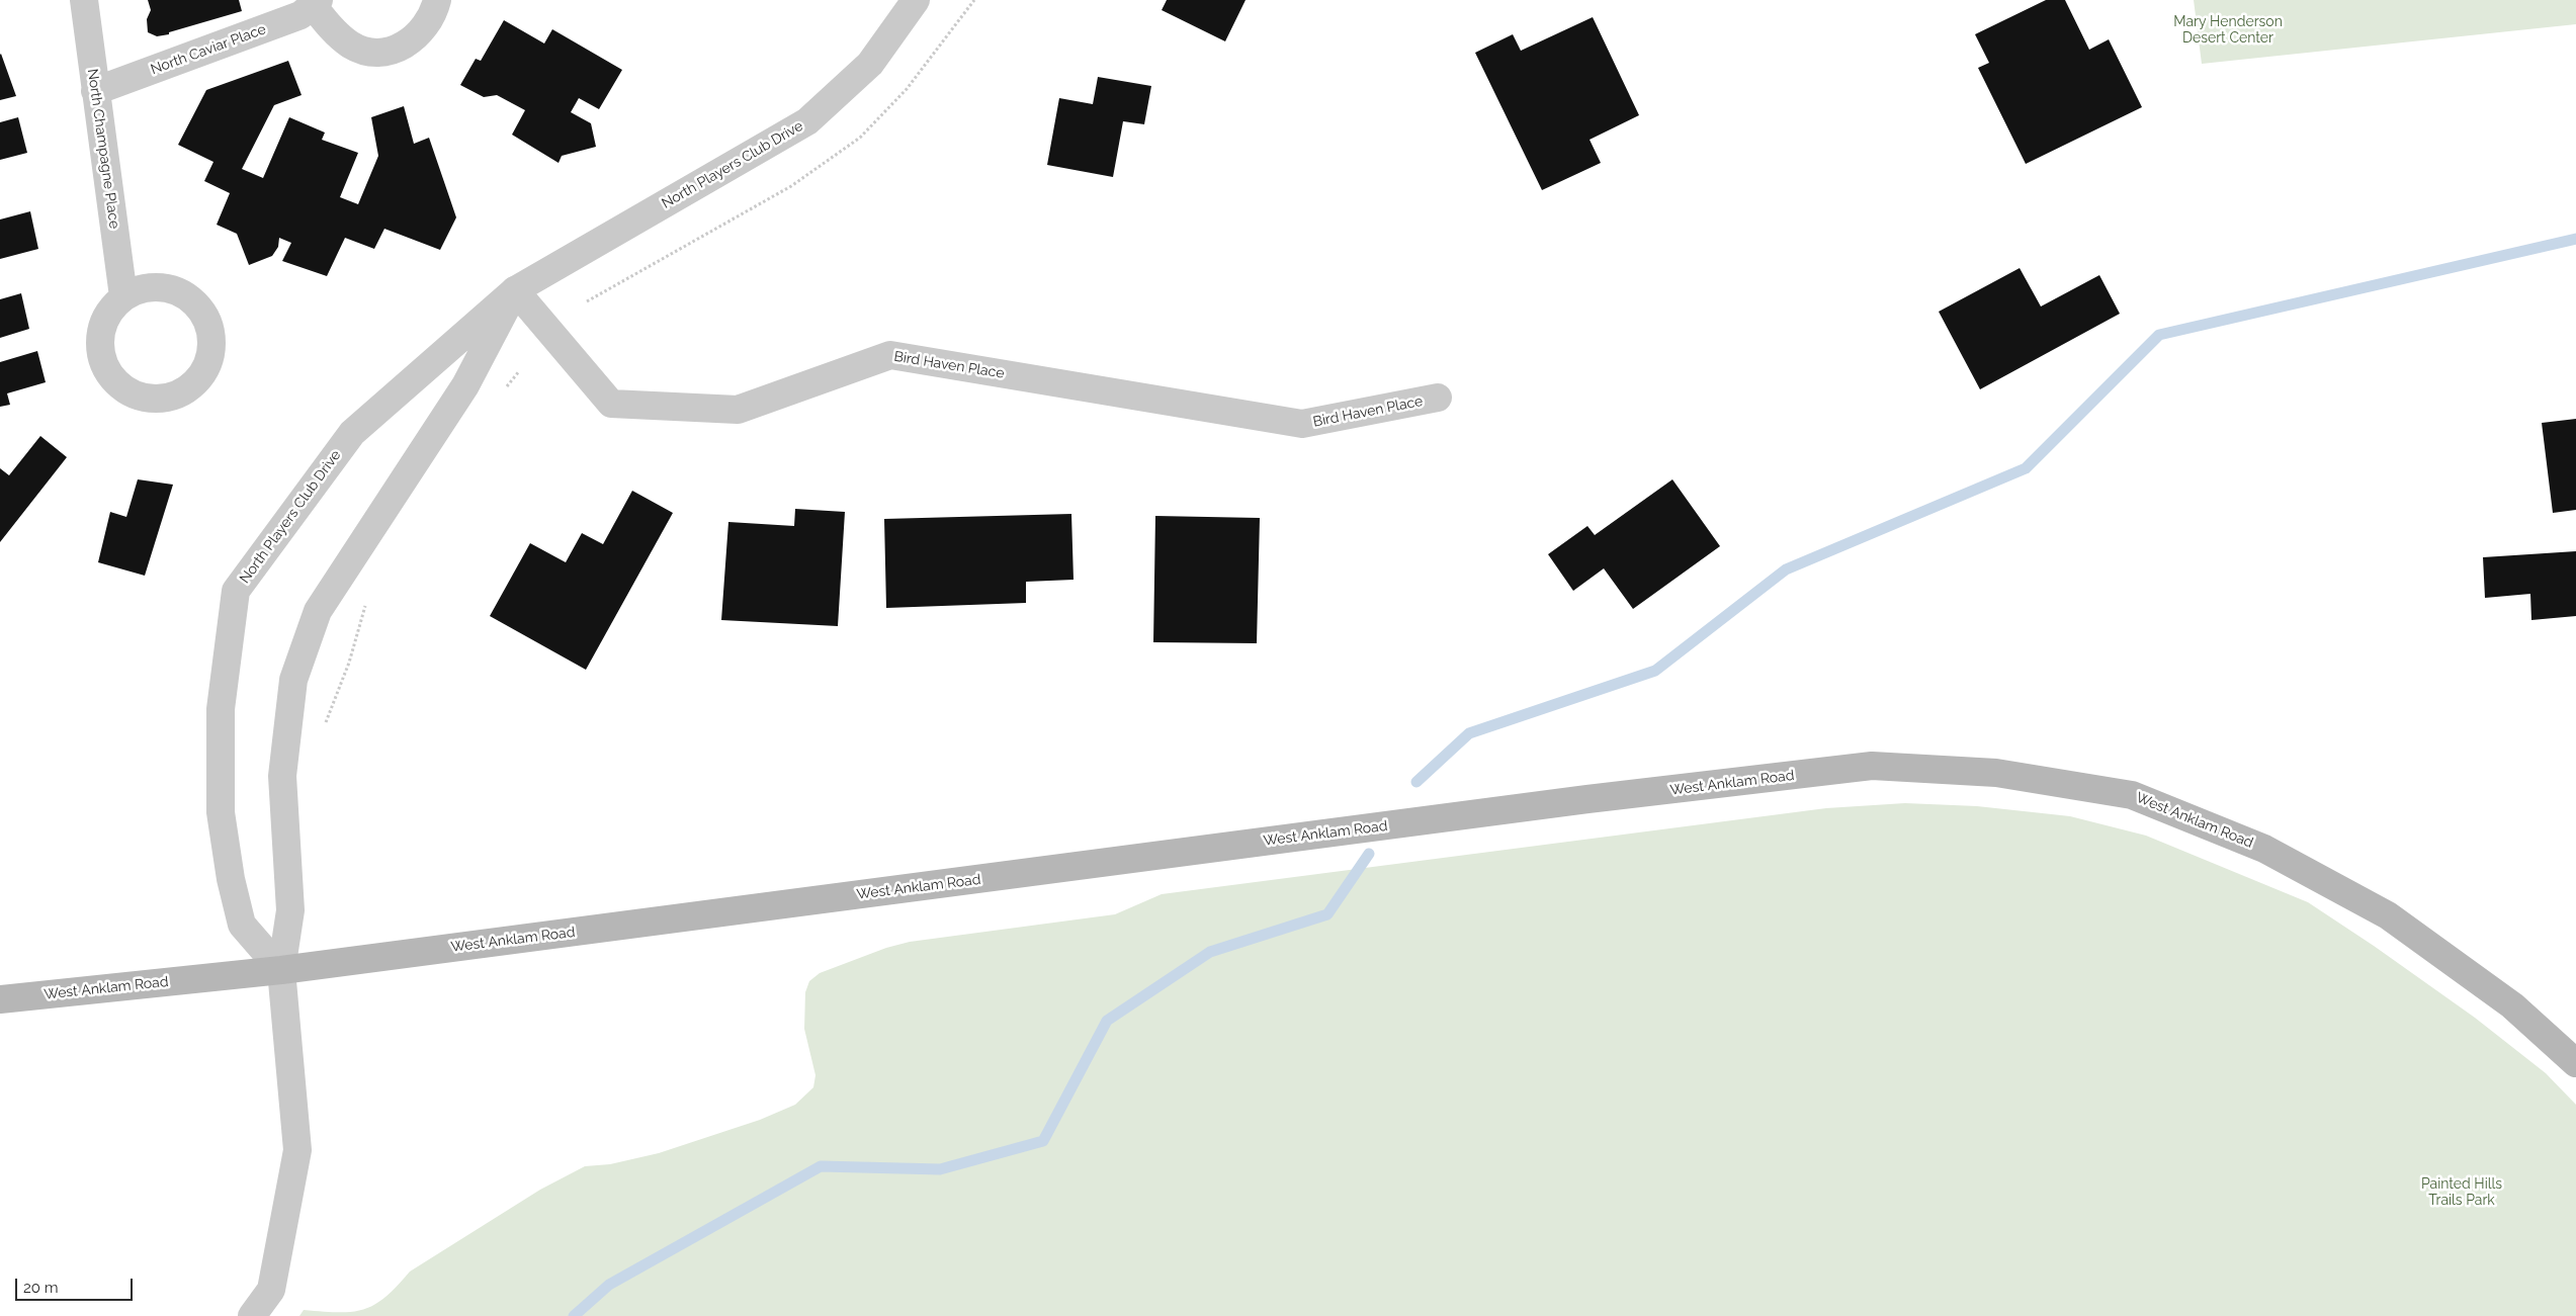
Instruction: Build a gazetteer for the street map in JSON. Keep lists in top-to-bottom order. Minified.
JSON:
{"streets":{"main road":["West Anklam Road"],"street":["North Caviar Place","North Champagne Place","North Players Club Drive","Bird Haven Place"]},"crossings":[["North Caviar Place","North Champagne Place"],["North Players Club Drive","Bird Haven Place"],["North Players Club Drive","West Anklam Road"]],"parks":["Mary Henderson Desert Center","Painted Hills Trails Park"],"scale_bar":"20 m"}
